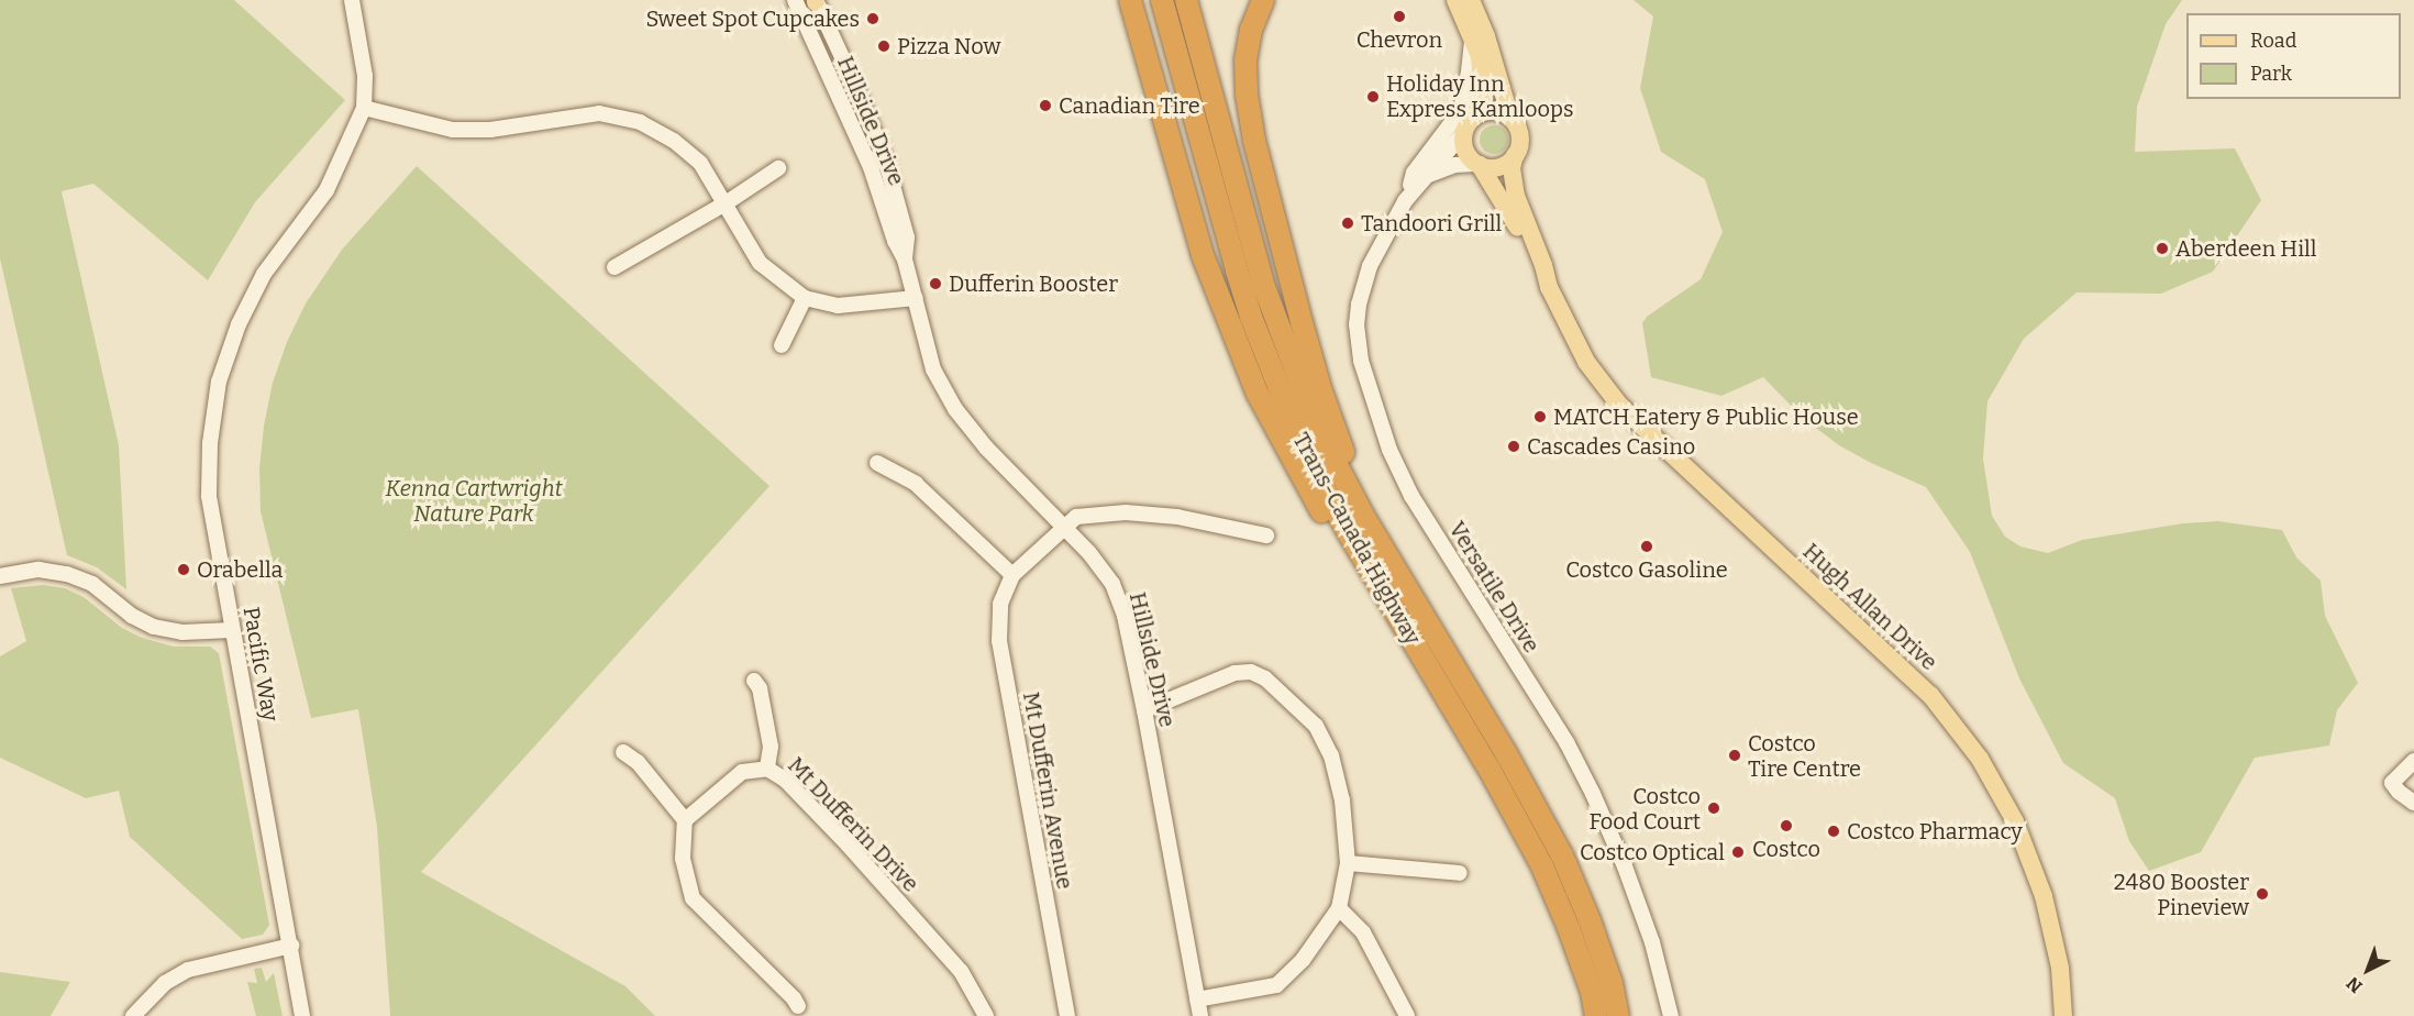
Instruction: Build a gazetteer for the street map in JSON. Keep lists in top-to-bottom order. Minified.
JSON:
{"streets":{"highway":["Trans-Canada Highway"],"main road":["Hugh Allan Drive"],"street":["Hillside Drive","Versatile Drive","Pacific Way","Mt Dufferin Avenue","Mt Dufferin Drive"]},"crossings":[["Versatile Drive","Hugh Allan Drive"]],"parks":["Kenna Cartwright Nature Park"],"places":["Chevron","Sweet Spot Cupcakes","Pizza Now","Holiday Inn Express Kamloops","Canadian Tire","Tandoori Grill","Aberdeen Hill","Dufferin Booster","MATCH Eatery & Public House","Cascades Casino","Costco Gasoline","Orabella","Costco Tire Centre","Costco Food Court","Costco","Costco Pharmacy","Costco Optical","2480 Booster Pineview"],"legend":["Road","Park"],"north":"bottom left"}
